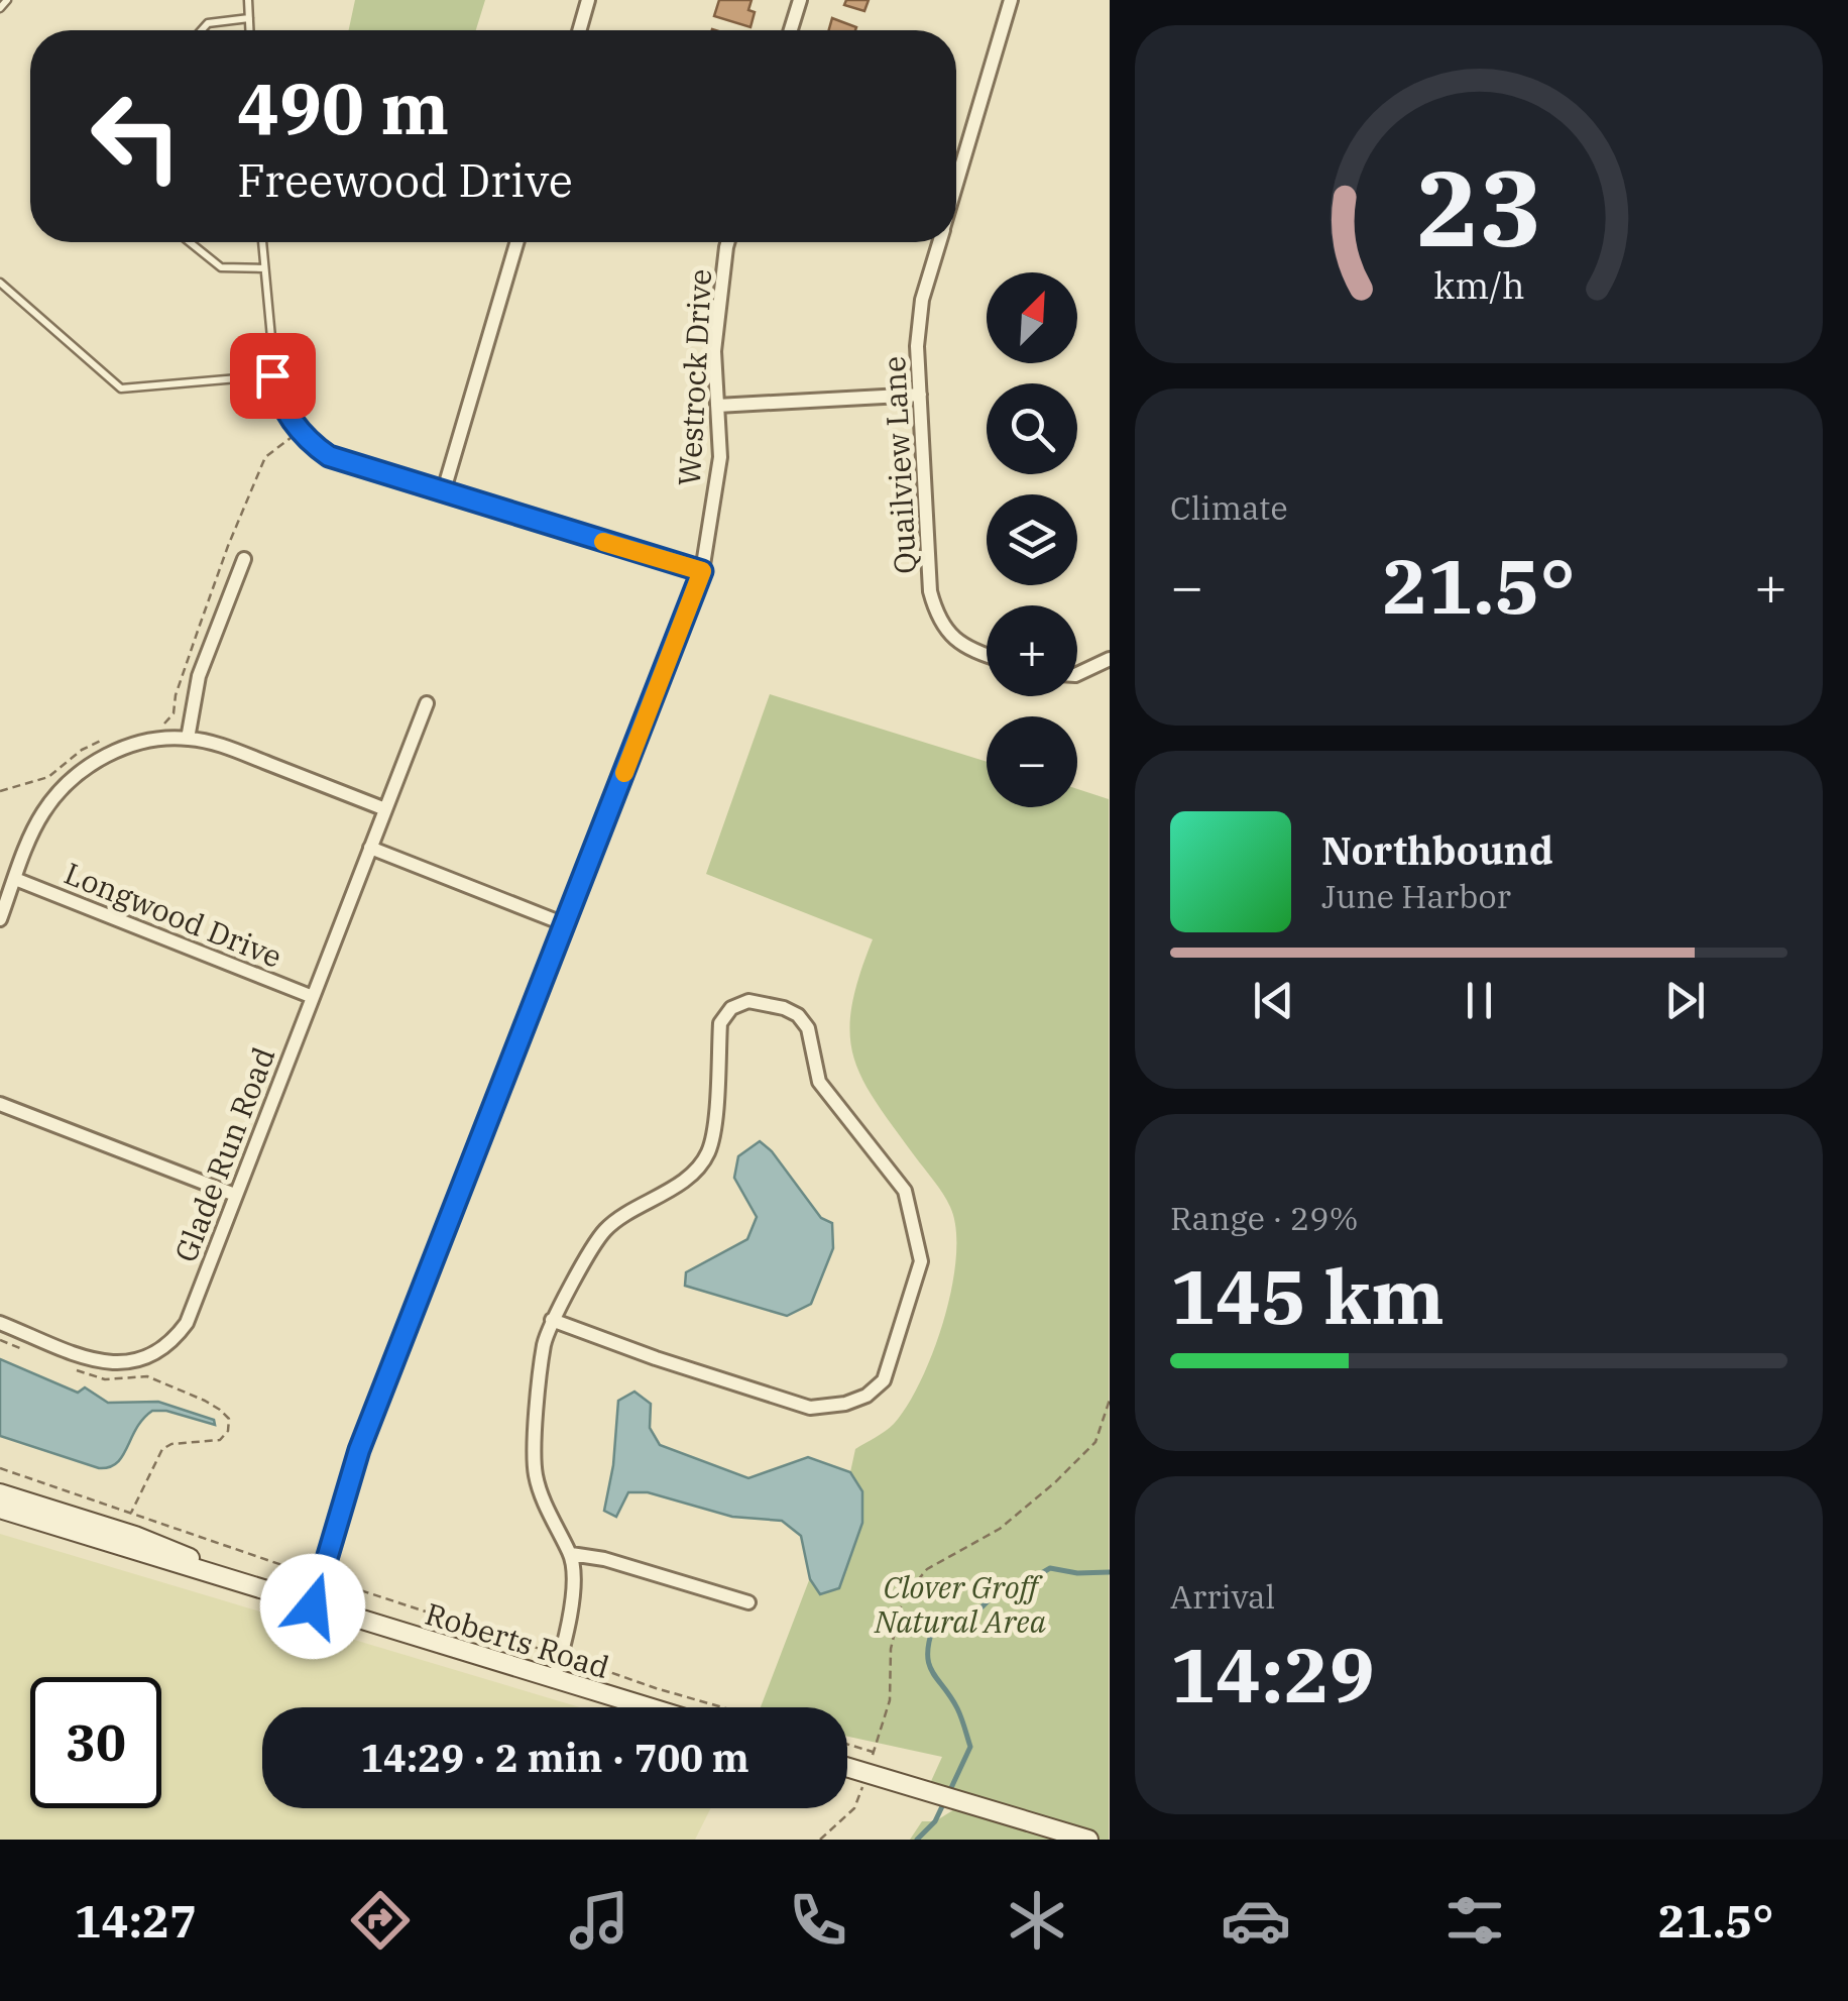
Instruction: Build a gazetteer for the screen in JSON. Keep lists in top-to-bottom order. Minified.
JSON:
{"streets":{"main road":["Roberts Road"],"street":["Westrock Drive","Quailview Lane","Longwood Drive","Glade Run Road"]},"crossings":[["Westrock Drive","Roberts Road"],["Longwood Drive","Glade Run Road"]],"parks":["Clover Groff Natural Area"],"north":"top right","page":{"turn":["490 m","Freewood Drive"],"map_buttons":["+","−"],"tile":["Climate",["Range · 29%","145 km"],["Arrival","14:29"]],"heat":["−","21.5°","+"],"song":["Northbound","June Harbor"],"limit":"30","trip":"14:29 · 2 min · 700 m","tabs":["14:27","21.5°"],"gauge":["23","km/h"]}}
